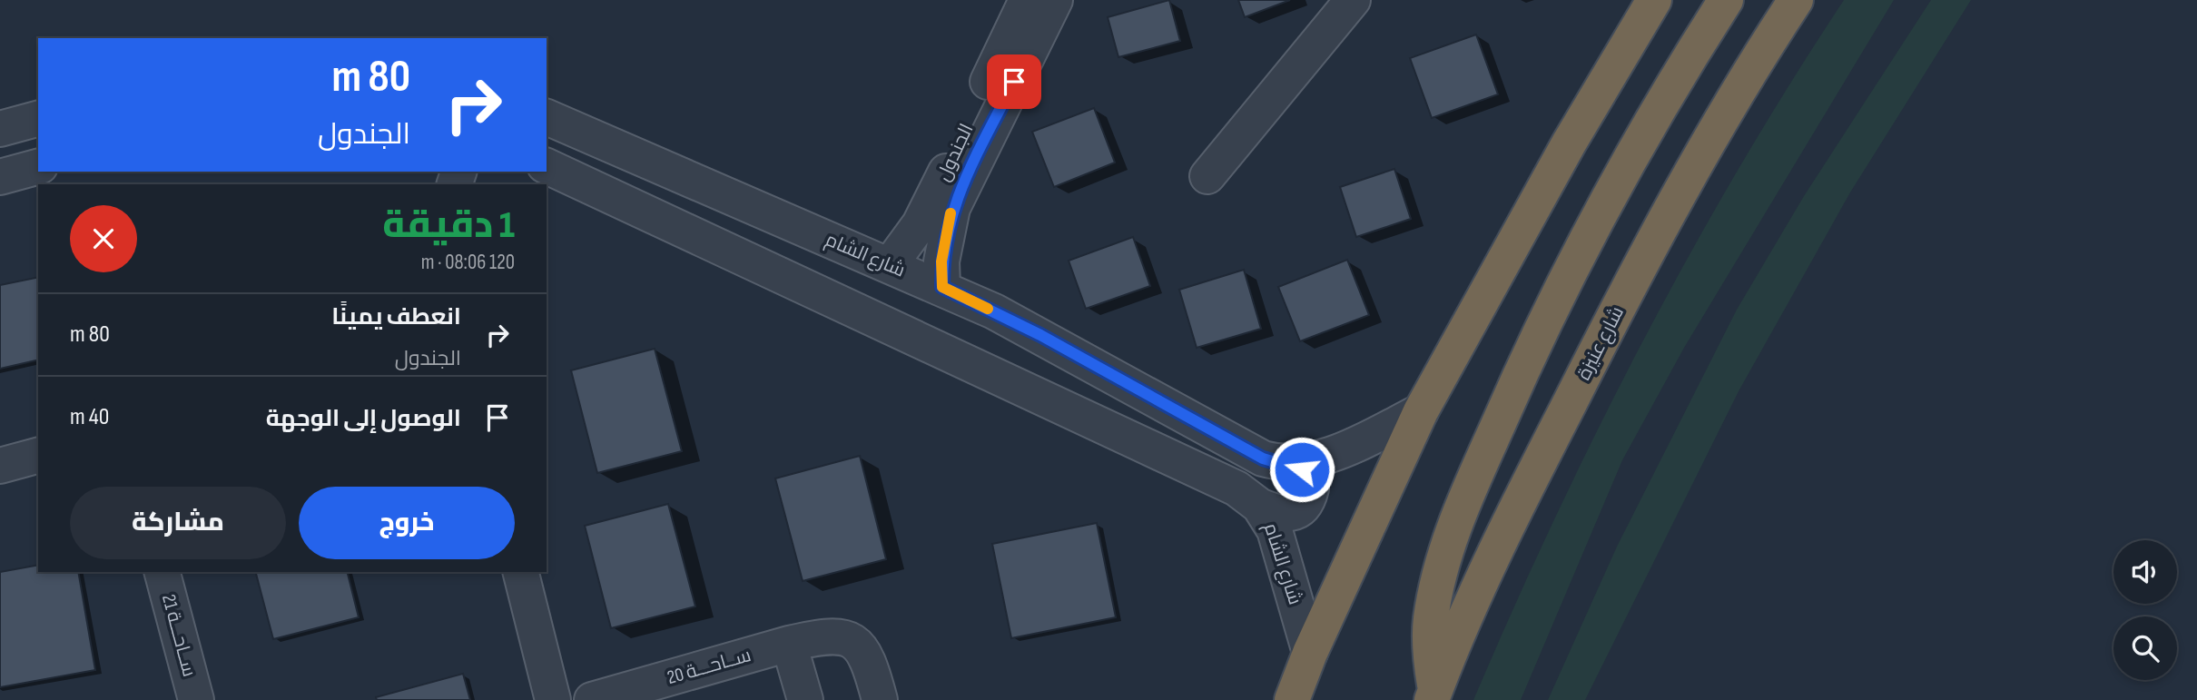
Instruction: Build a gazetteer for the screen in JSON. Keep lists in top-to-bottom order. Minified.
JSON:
{"streets":{"highway":["شارع عنيزة"],"street":["الجندول","شارع الشام","ســاحـــة 21","ســاحـــة 20"]},"crossings":[["الجندول","شارع الشام"]],"page":{"turn":["80 m","الجندول"],"heading":["1 دقيقة","120 m · 08:06"],"list":[{"name":"انعطف يمينًا","note":"الجندول","value":"80 m"},{"name":"الوصول إلى الوجهة","value":"40 m"}],"buttons":["خروج","مشاركة"]}}
